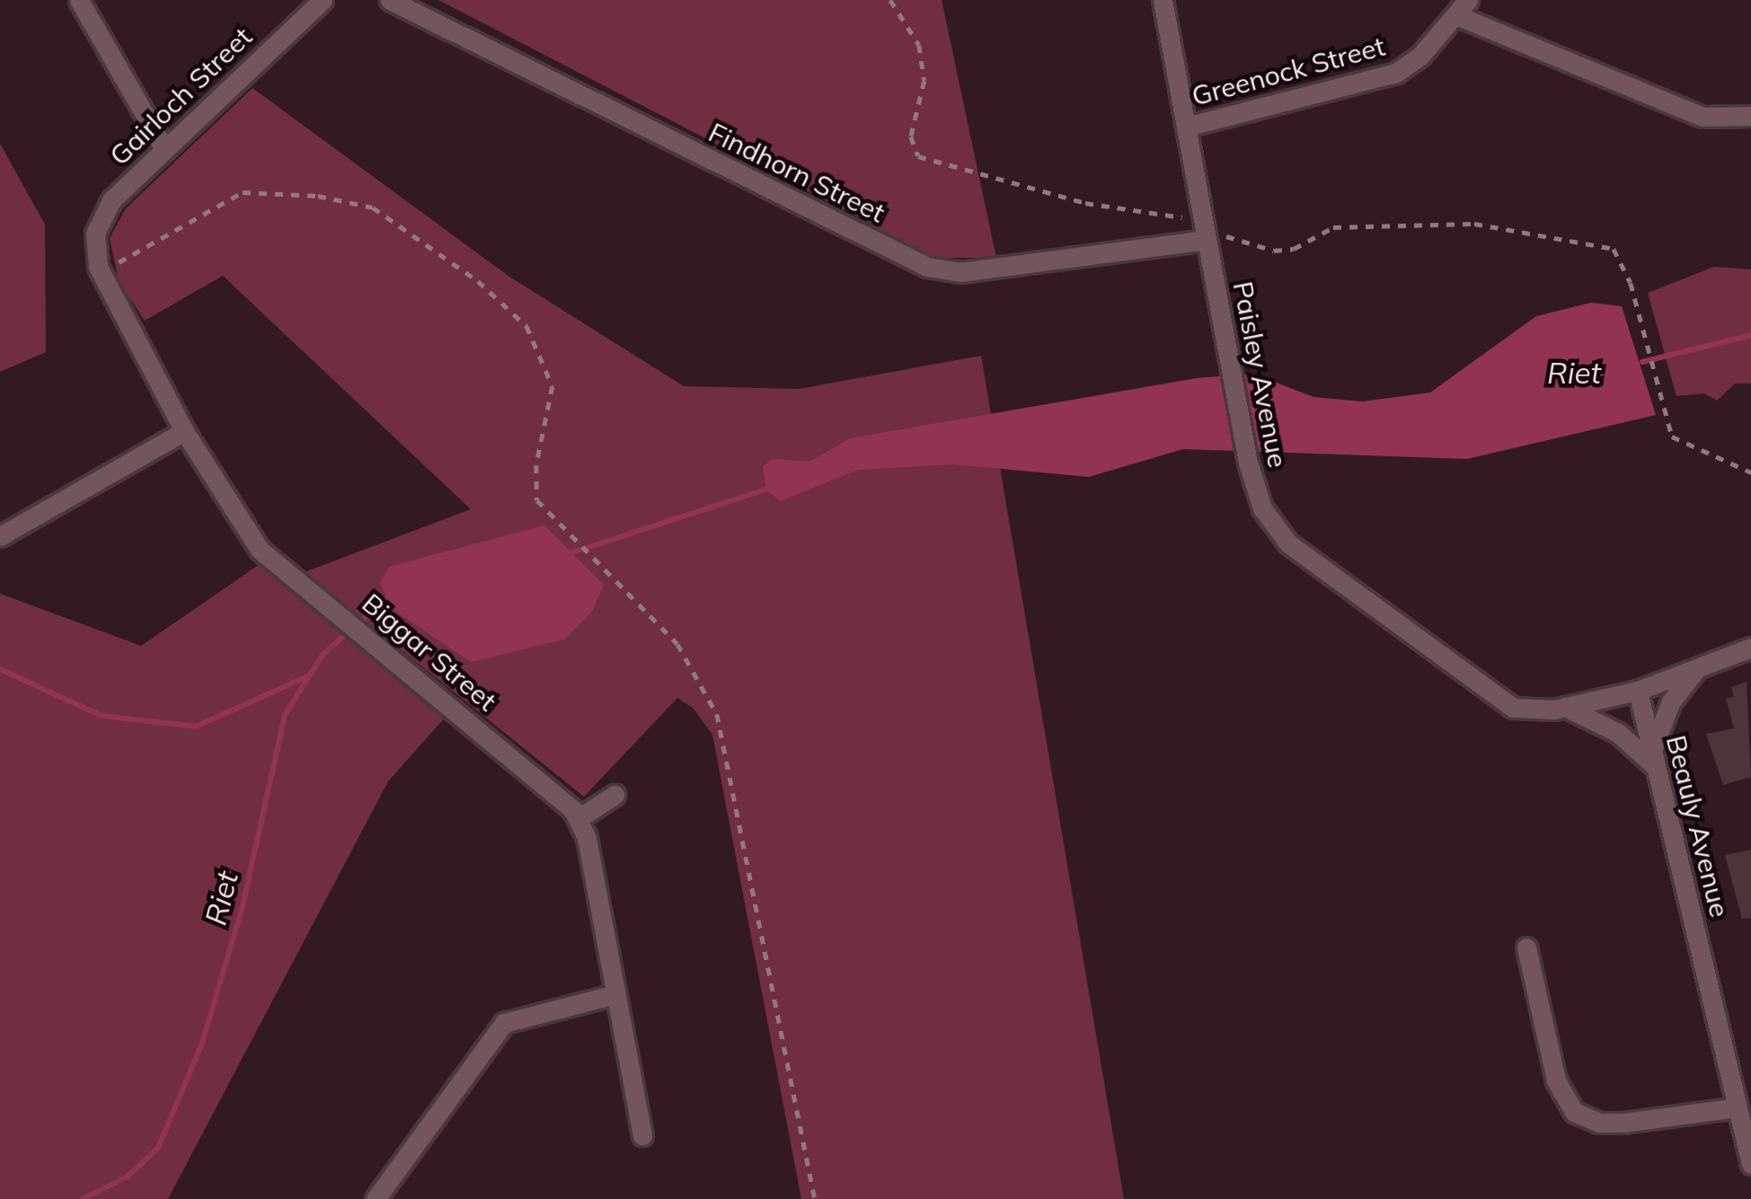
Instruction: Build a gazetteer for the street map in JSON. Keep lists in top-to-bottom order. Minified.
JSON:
{"streets":{"street":["Greenock Street","Gairloch Street","Findhorn Street","Paisley Avenue","Biggar Street","Beauly Avenue"]},"crossings":[["Greenock Street","Paisley Avenue"],["Gairloch Street","Biggar Street"],["Findhorn Street","Paisley Avenue"],["Paisley Avenue","Beauly Avenue"]],"water":["Riet"]}
